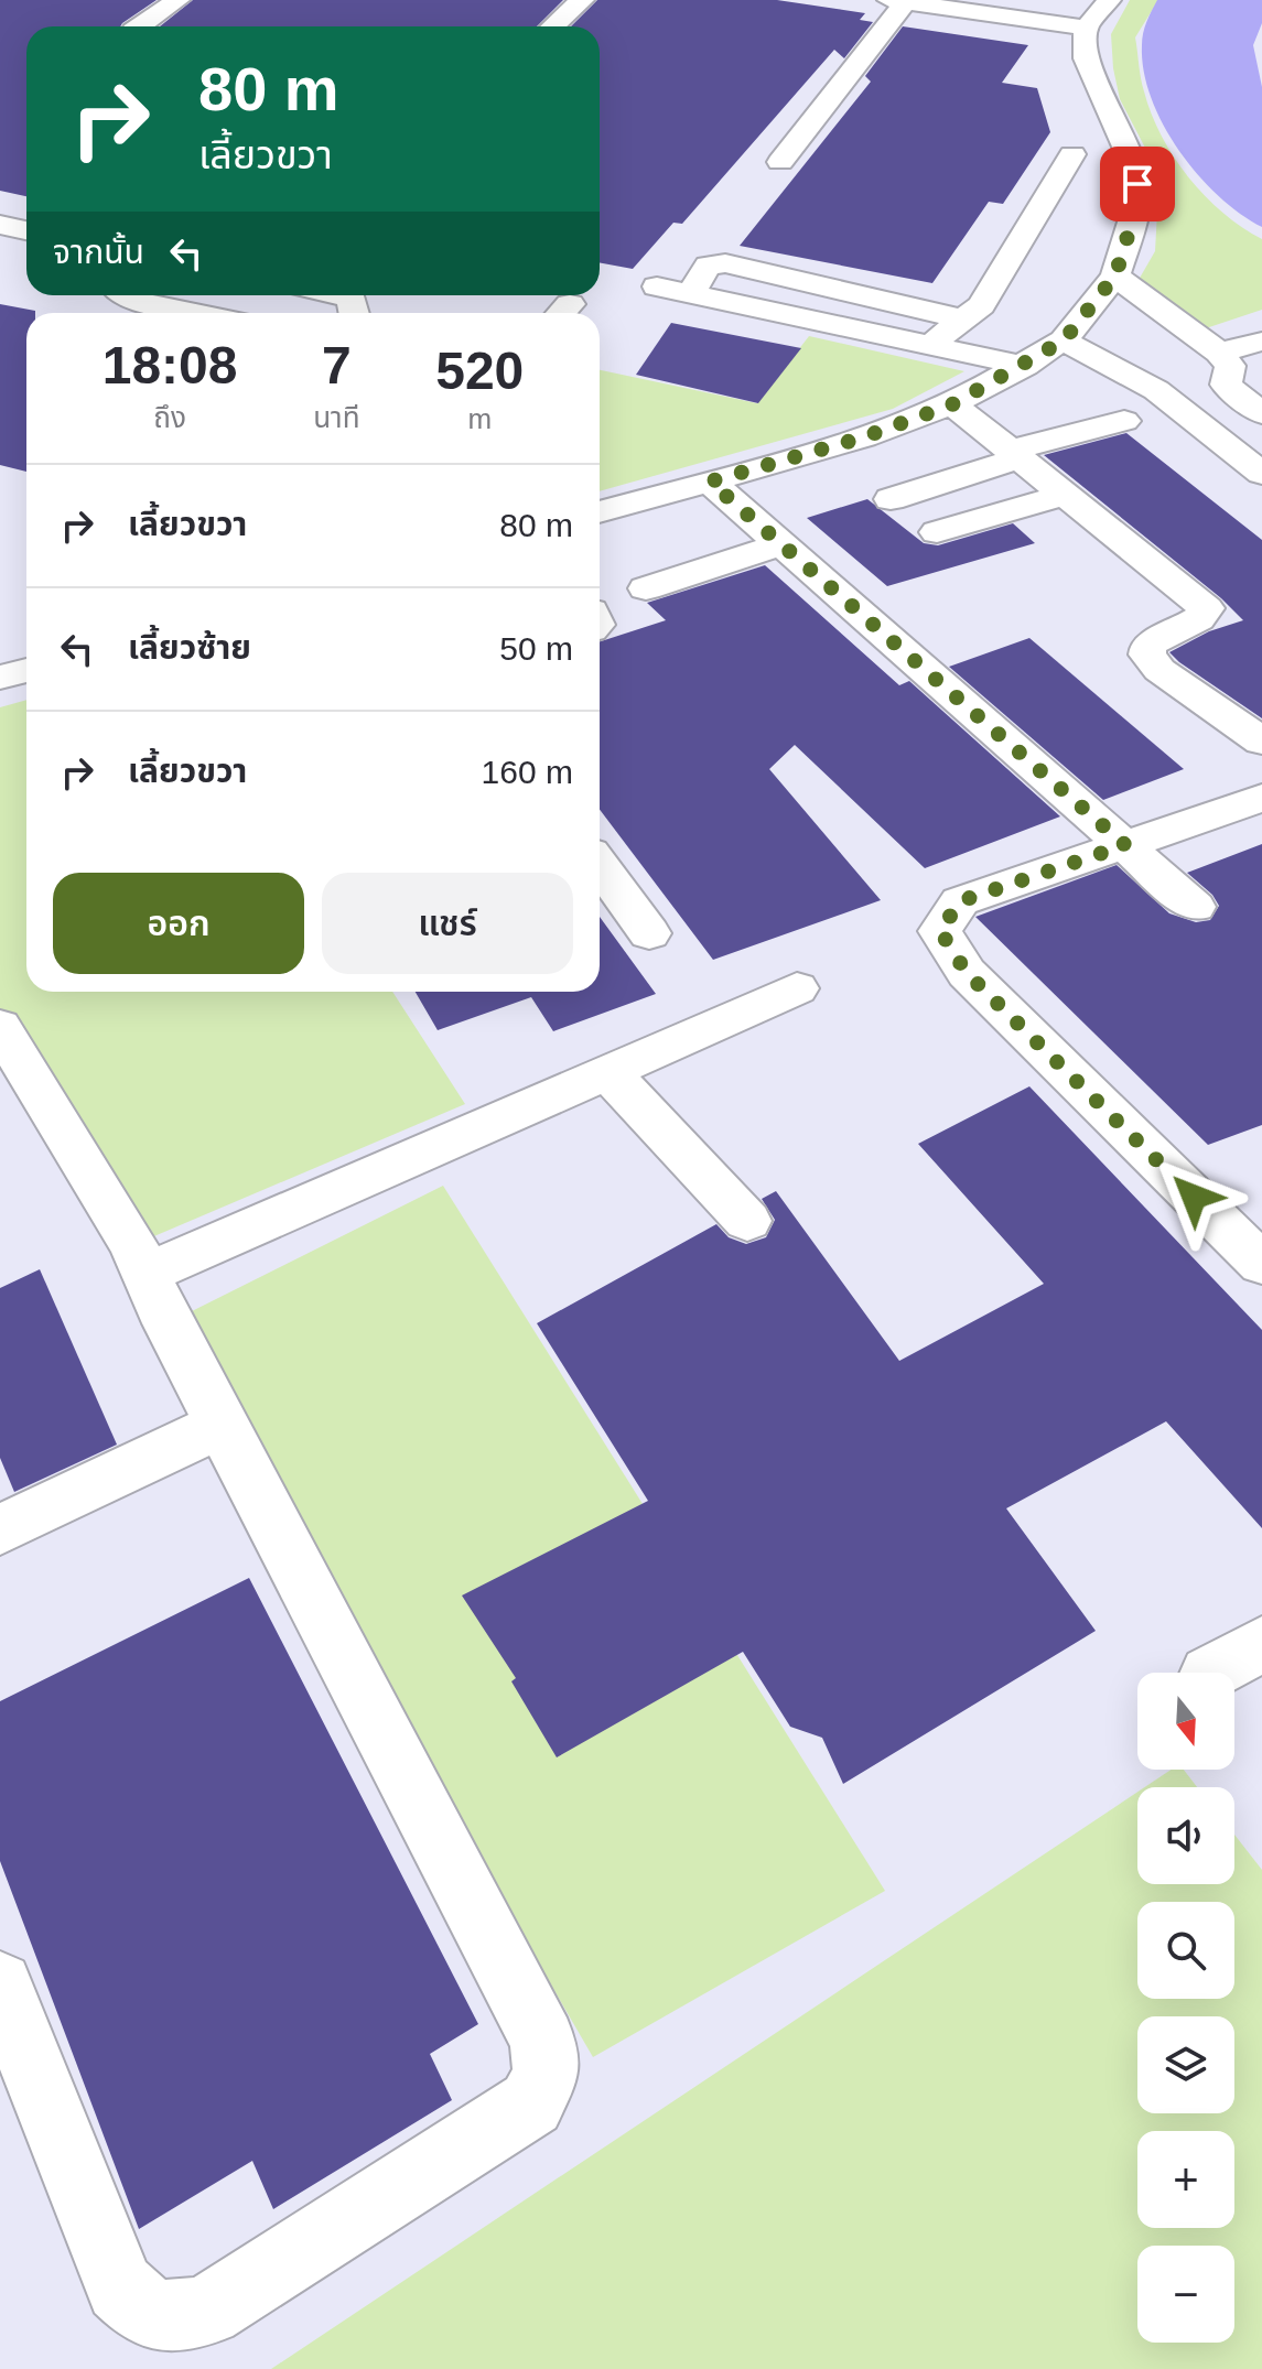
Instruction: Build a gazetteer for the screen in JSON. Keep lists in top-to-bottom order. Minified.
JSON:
{"north":"bottom","page":{"turn":["80 m","เลี้ยวขวา"],"then":"จากนั้น","eta":["18:08","ถึง","7","นาที","520","m"],"list":[{"name":"เลี้ยวขวา","value":"80 m"},{"name":"เลี้ยวซ้าย","value":"50 m"},{"name":"เลี้ยวขวา","value":"160 m"}],"buttons":["ออก","แชร์"],"map_buttons":["+","−"]}}
